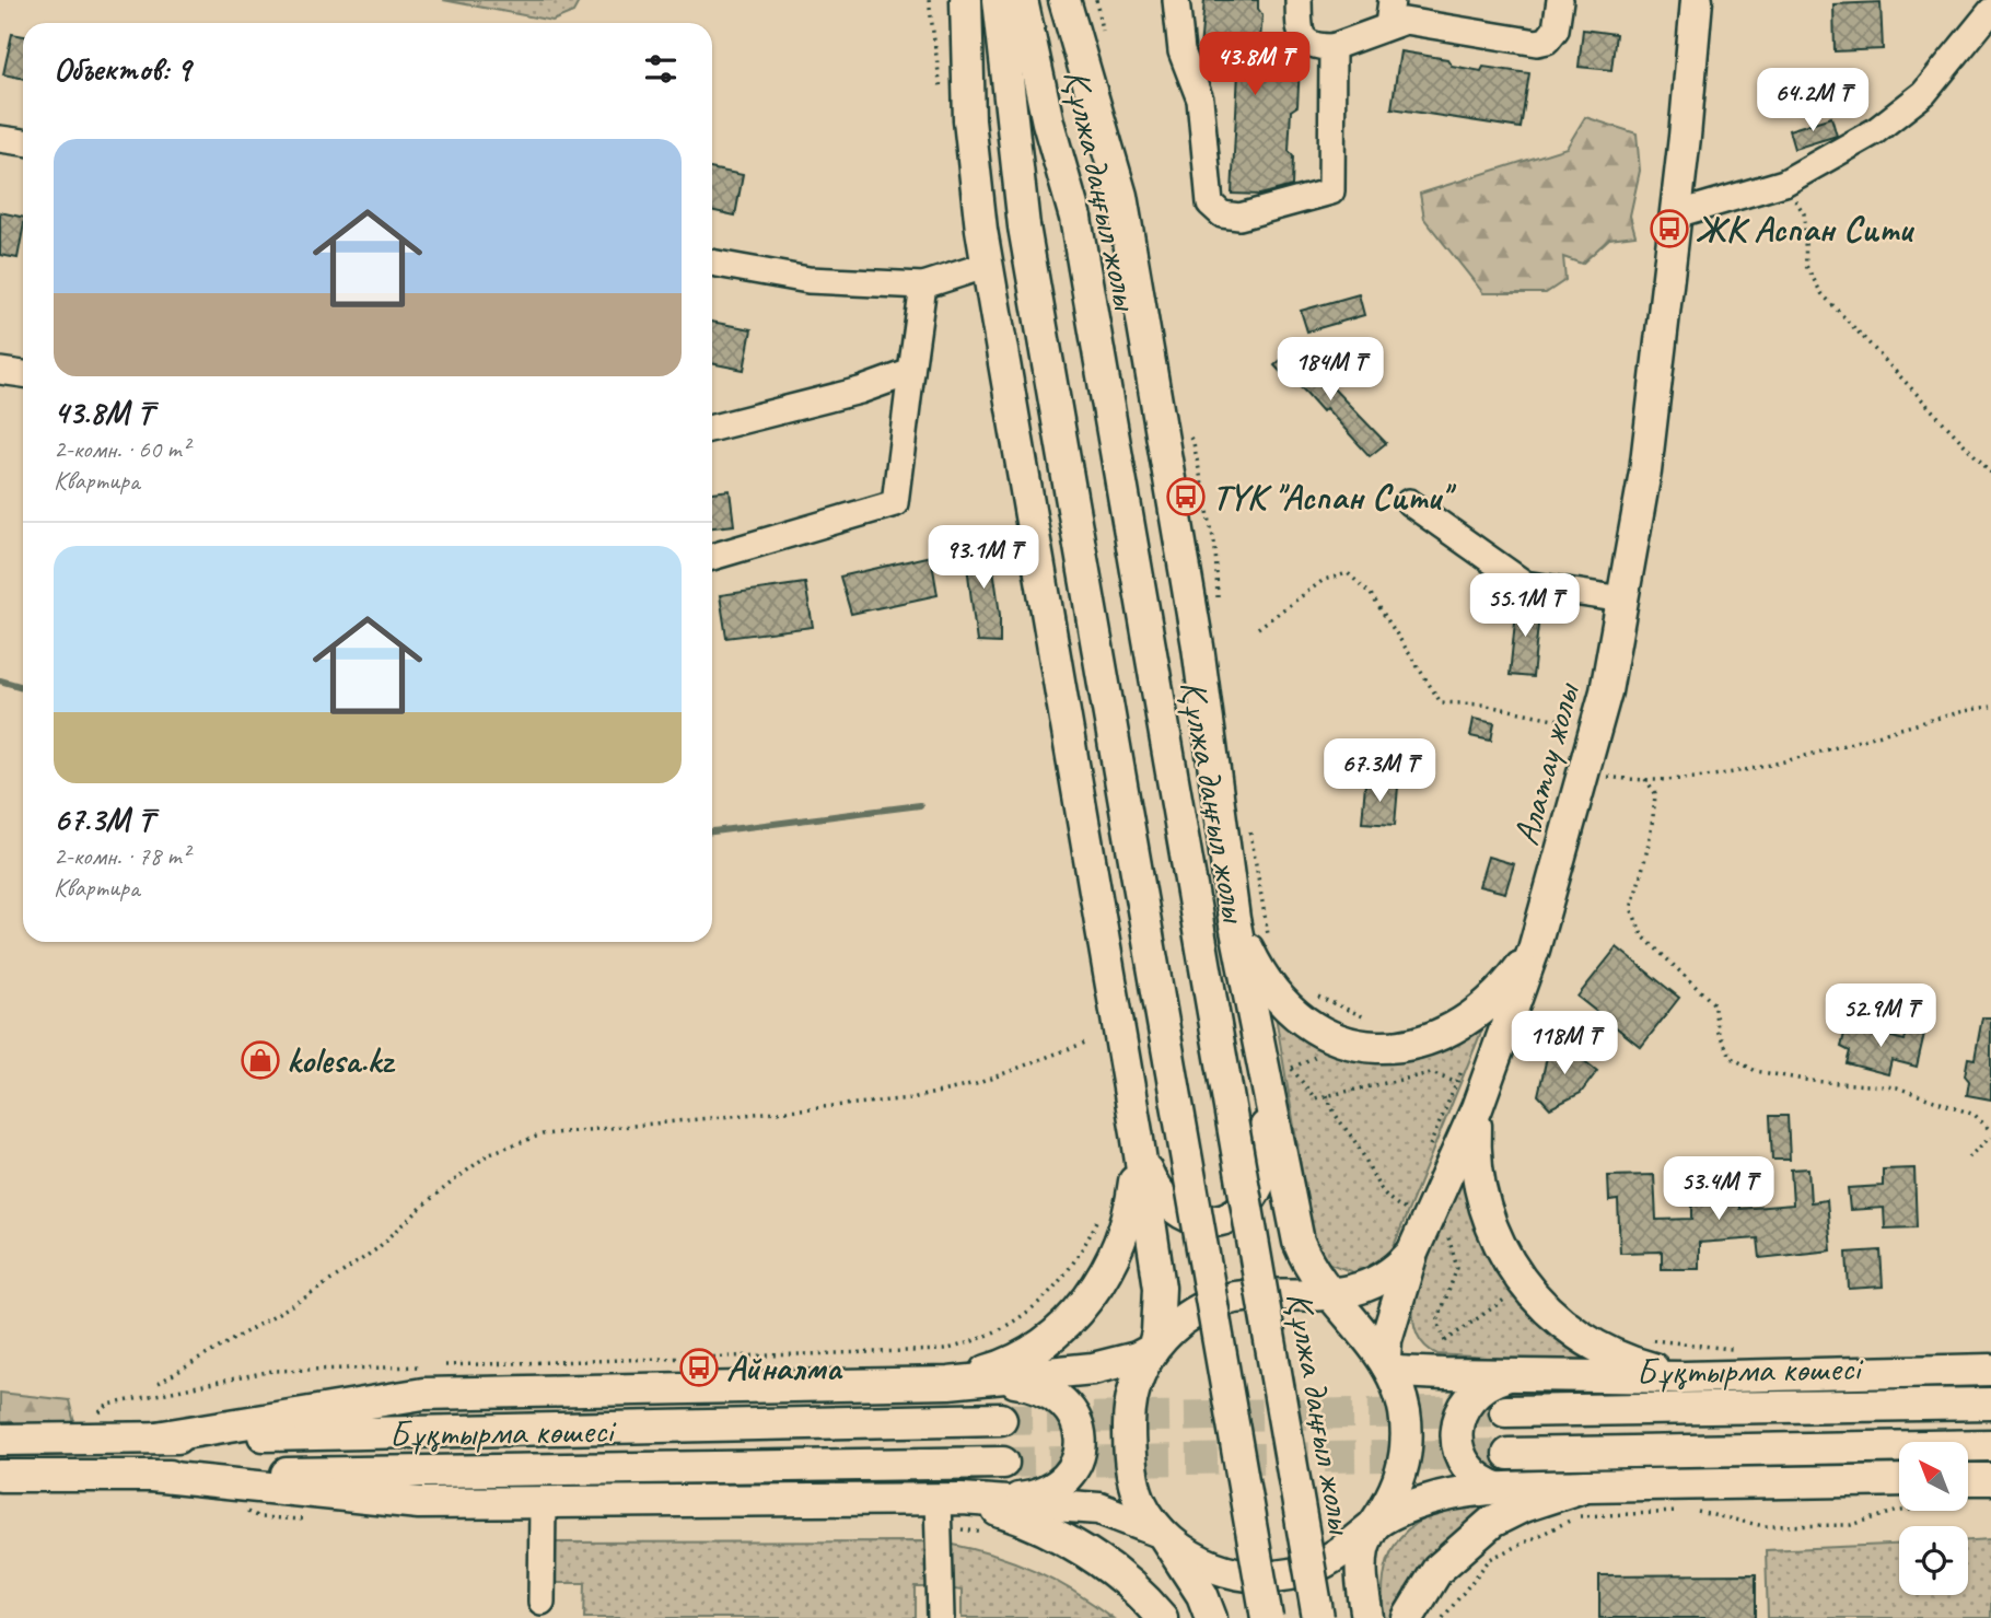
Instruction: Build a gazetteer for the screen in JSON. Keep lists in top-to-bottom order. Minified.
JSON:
{"streets":{"main road":["Құлжа даңғыл жолы","Алатау жолы","Бұқтырма көшесі"]},"places":{"bus stop":["ЖК Аспан Сити","ТҮК \"Аспан Сити\"","Айналма"],"shop":["kolesa.kz"]},"north":"top left","page":{"heading":"Объектов: 9","price":["43.8M ₸","64.2M ₸","184M ₸","93.1M ₸","55.1M ₸","67.3M ₸","52.9M ₸","118M ₸","53.4M ₸"],"list":[{"name":"43.8M ₸","note":"2-комн. · 60 m² · Квартира"},{"name":"67.3M ₸","note":"2-комн. · 78 m² · Квартира"}]}}
